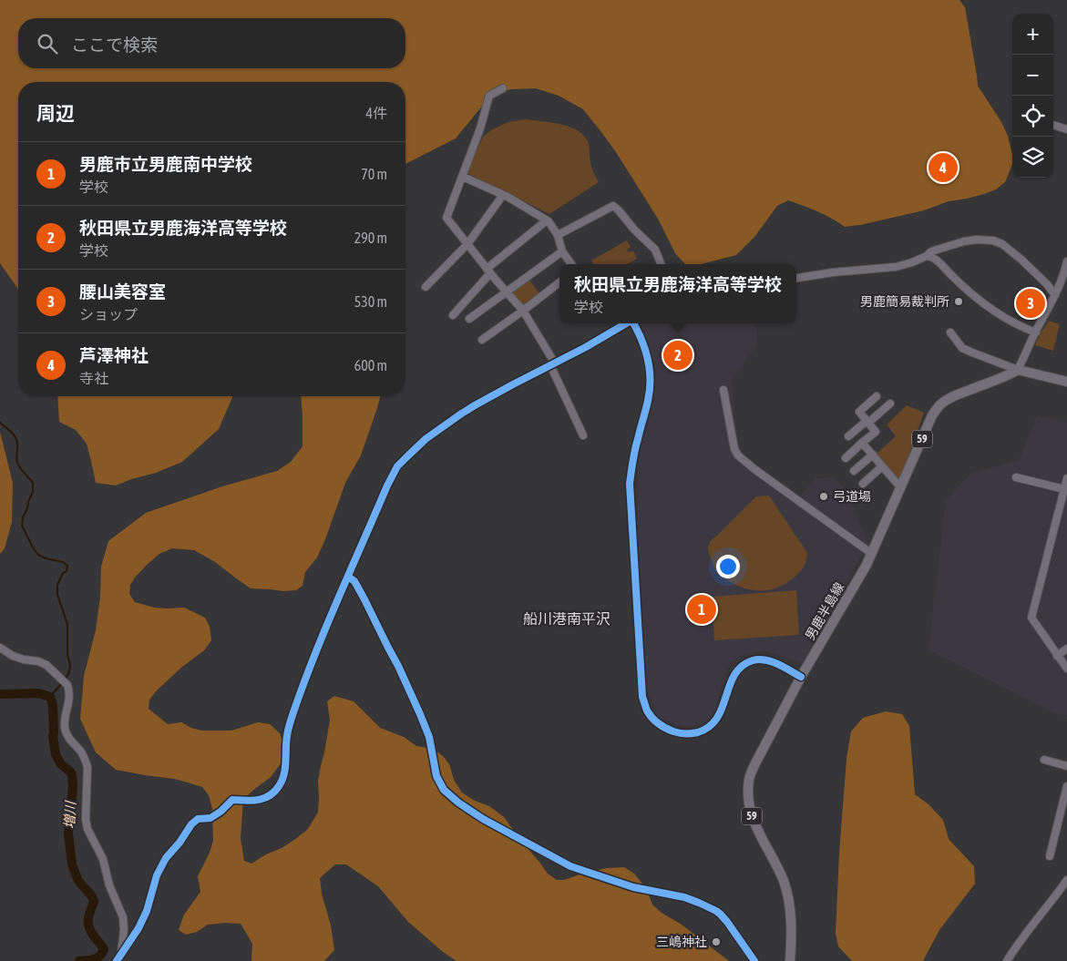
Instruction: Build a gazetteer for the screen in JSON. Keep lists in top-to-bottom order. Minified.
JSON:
{"streets":{"main road":["59","男鹿半島線"]},"districts":["船川港南平沢"],"water":["増川"],"places":["男鹿簡易裁判所","弓道場","三嶋神社"],"page":{"map_buttons":["+","−"],"search":"ここで検索","heading":["周辺","4件"],"list":[{"mark":"1","name":"男鹿市立男鹿南中学校","note":"学校","value":"70 m"},{"mark":"2","name":"秋田県立男鹿海洋高等学校","note":"学校","value":"290 m"},{"mark":"3","name":"腰山美容室","note":"ショップ","value":"530 m"},{"mark":"4","name":"芦澤神社","note":"寺社","value":"600 m"}],"pins":["4","3","2","1"],"popup":["秋田県立男鹿海洋高等学校","学校"]}}
